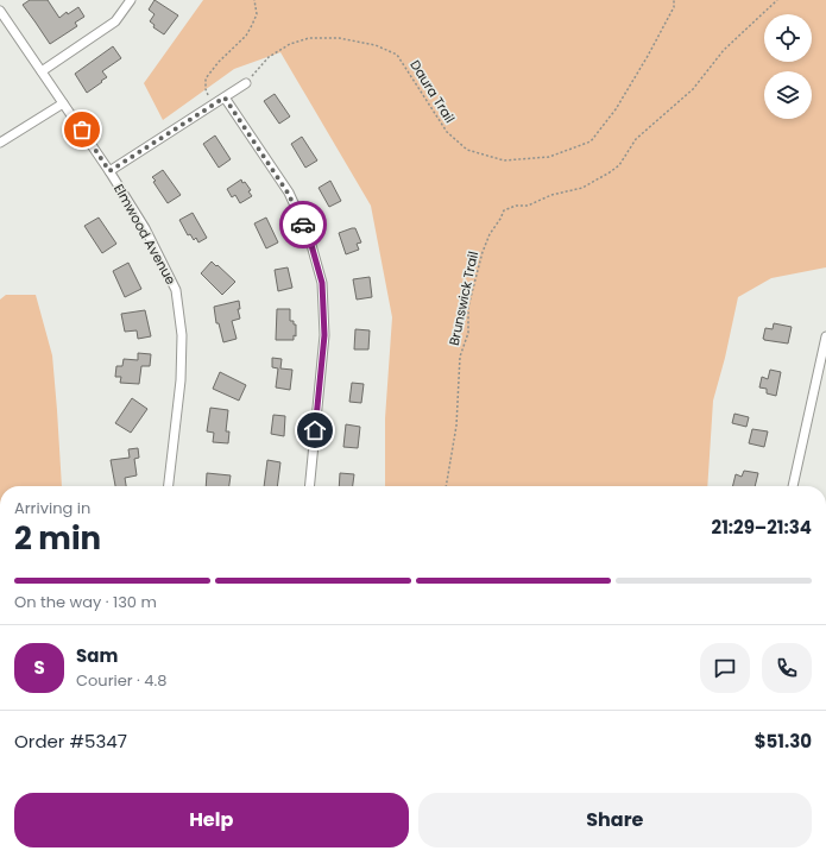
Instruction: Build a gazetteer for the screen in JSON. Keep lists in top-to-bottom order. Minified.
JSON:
{"streets":{"street":["Elmwood Avenue"],"path":["Daura Trail","Brunswick Trail"]},"page":{"heading":["2 min","Arriving in","21:29–21:34"],"panel":["Sam","Courier · 4.8","Order #5347","$51.30"],"bar":"On the way · 130 m","round":"S","buttons":["Help","Share"]}}
